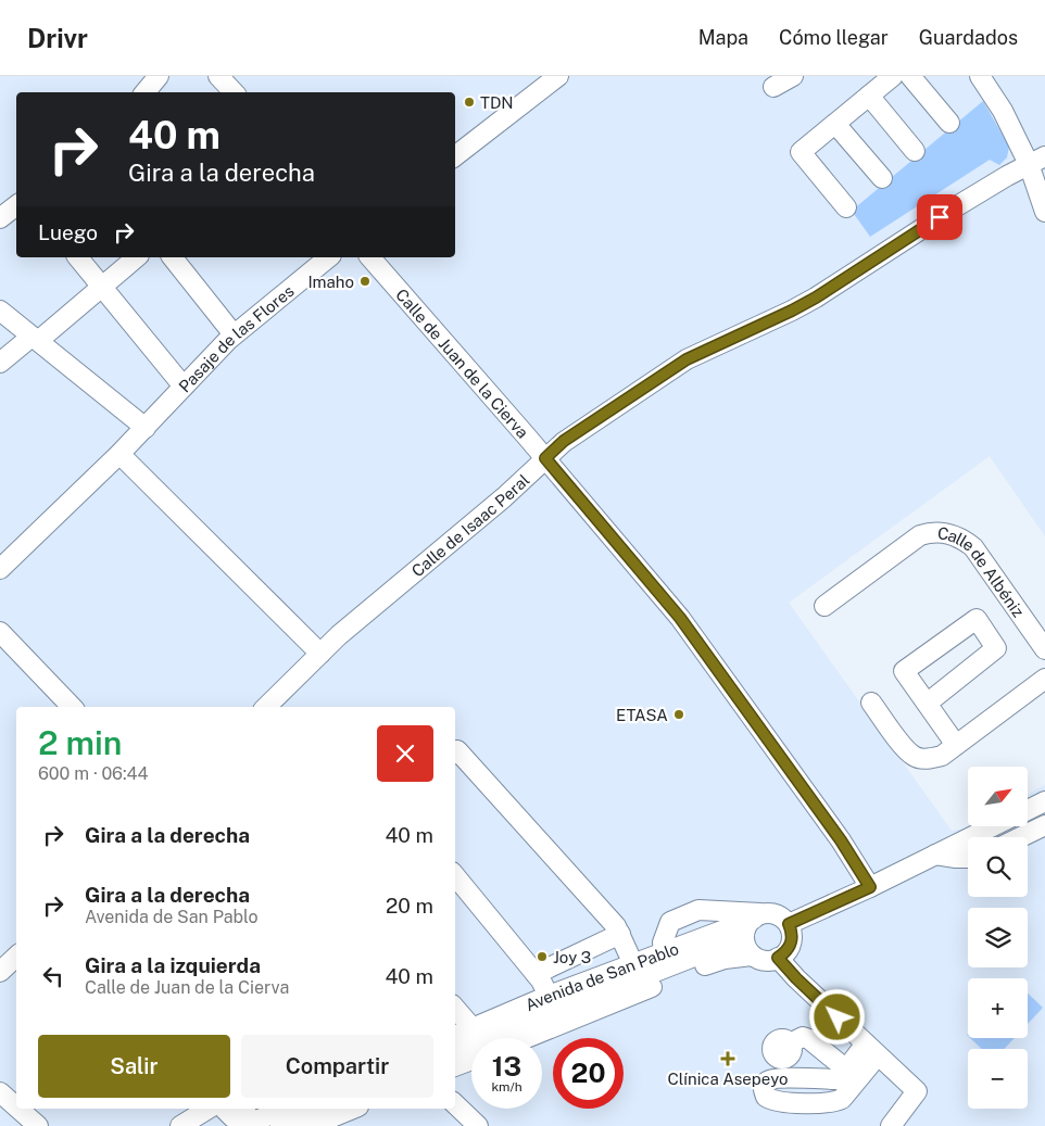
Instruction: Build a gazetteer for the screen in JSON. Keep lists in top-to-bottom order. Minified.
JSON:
{"streets":{"street":["Pasaje de las Flores","Calle de Juan de la Cierva","Calle de Isaac Peral","Calle de Albéniz","Avenida de San Pablo"]},"crossings":[["Calle de Juan de la Cierva","Calle de Isaac Peral"]],"places":{"other":["TDN","Imaho","ETASA","Joy 3"],"health":["Clínica Asepeyo"]},"north":"top right","page":{"header":"Drivr","nav":["Mapa","Cómo llegar","Guardados"],"turn":["40 m","Gira a la derecha"],"then":"Luego","heading":["2 min","600 m · 06:44"],"map_buttons":["+","−"],"list":[{"name":"Gira a la derecha","value":"40 m"},{"name":"Gira a la derecha","note":"Avenida de San Pablo","value":"20 m"},{"name":"Gira a la izquierda","note":"Calle de Juan de la Cierva","value":"40 m"}],"buttons":["Salir","Compartir"],"speed":"13 km/h","limit":"20"}}
